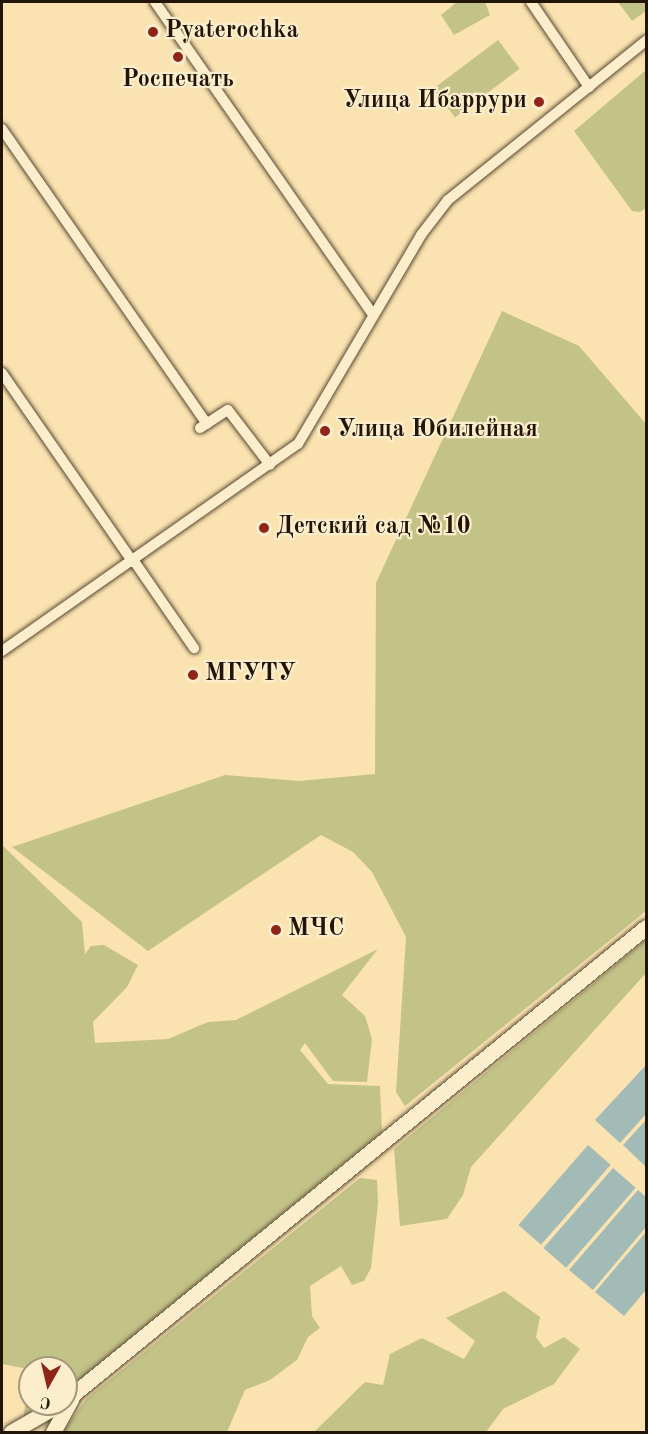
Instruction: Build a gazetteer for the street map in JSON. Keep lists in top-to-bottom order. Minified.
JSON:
{"places":["Pyaterochka","Роспечать","Улица Ибаррури","Улица Юбилейная","Детский сад №10","МГУТУ","МЧС"],"north":"bottom"}
